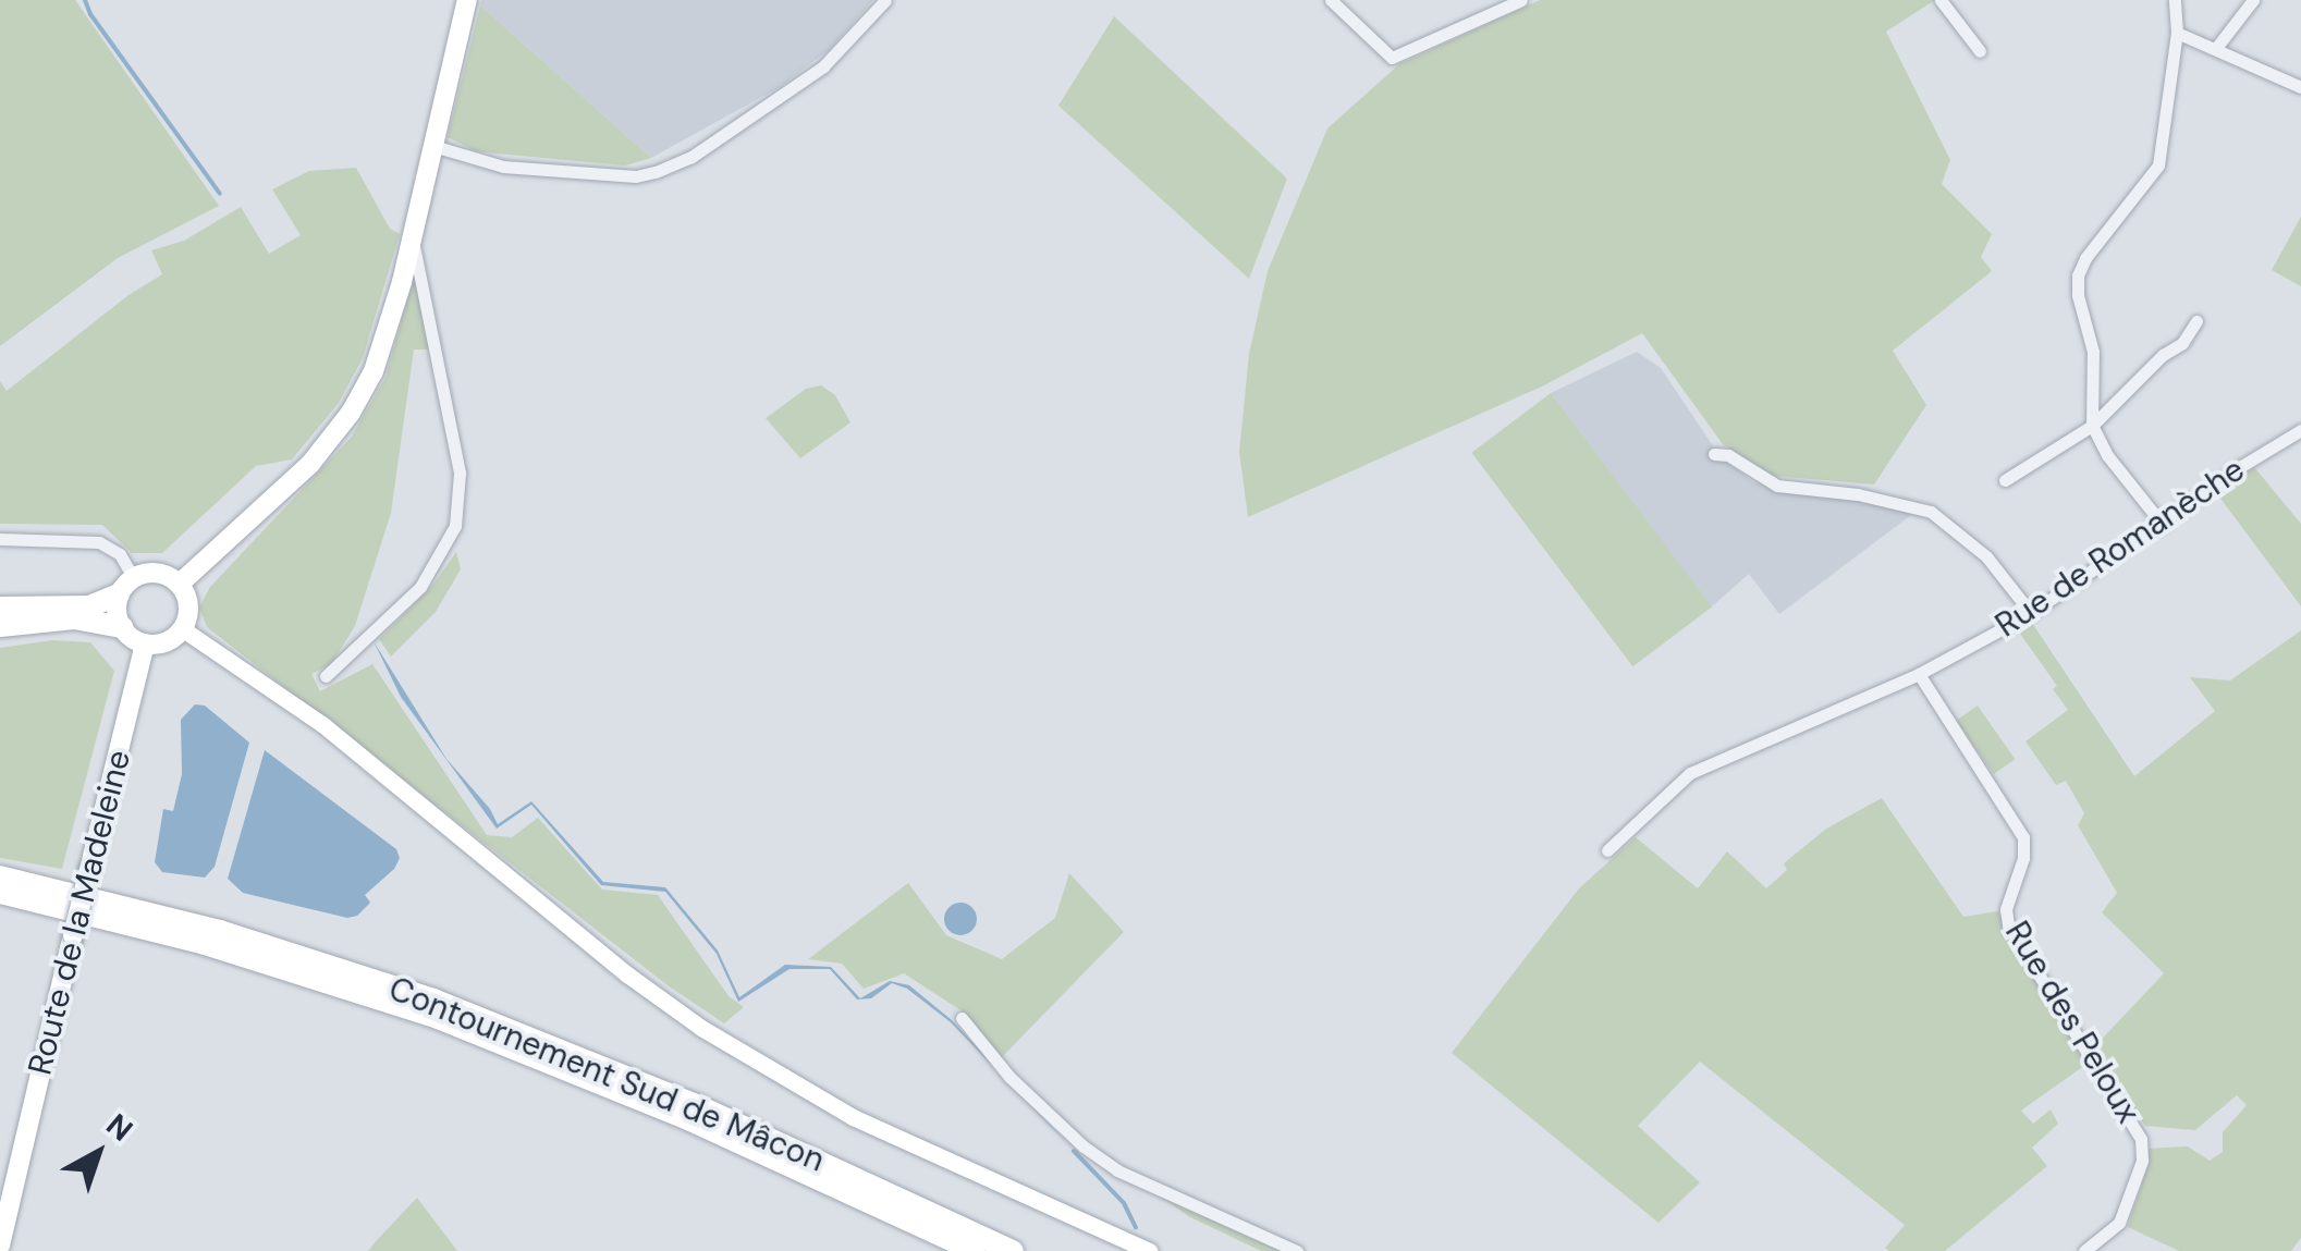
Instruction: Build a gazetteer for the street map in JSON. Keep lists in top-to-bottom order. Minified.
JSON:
{"streets":{"highway":["Contournement Sud de Mâcon"],"main road":["Route de la Madeleine"],"street":["Rue de Romanèche","Rue des Peloux"]},"crossings":[["Rue de Romanèche","Rue des Peloux"]],"north":"top right"}
